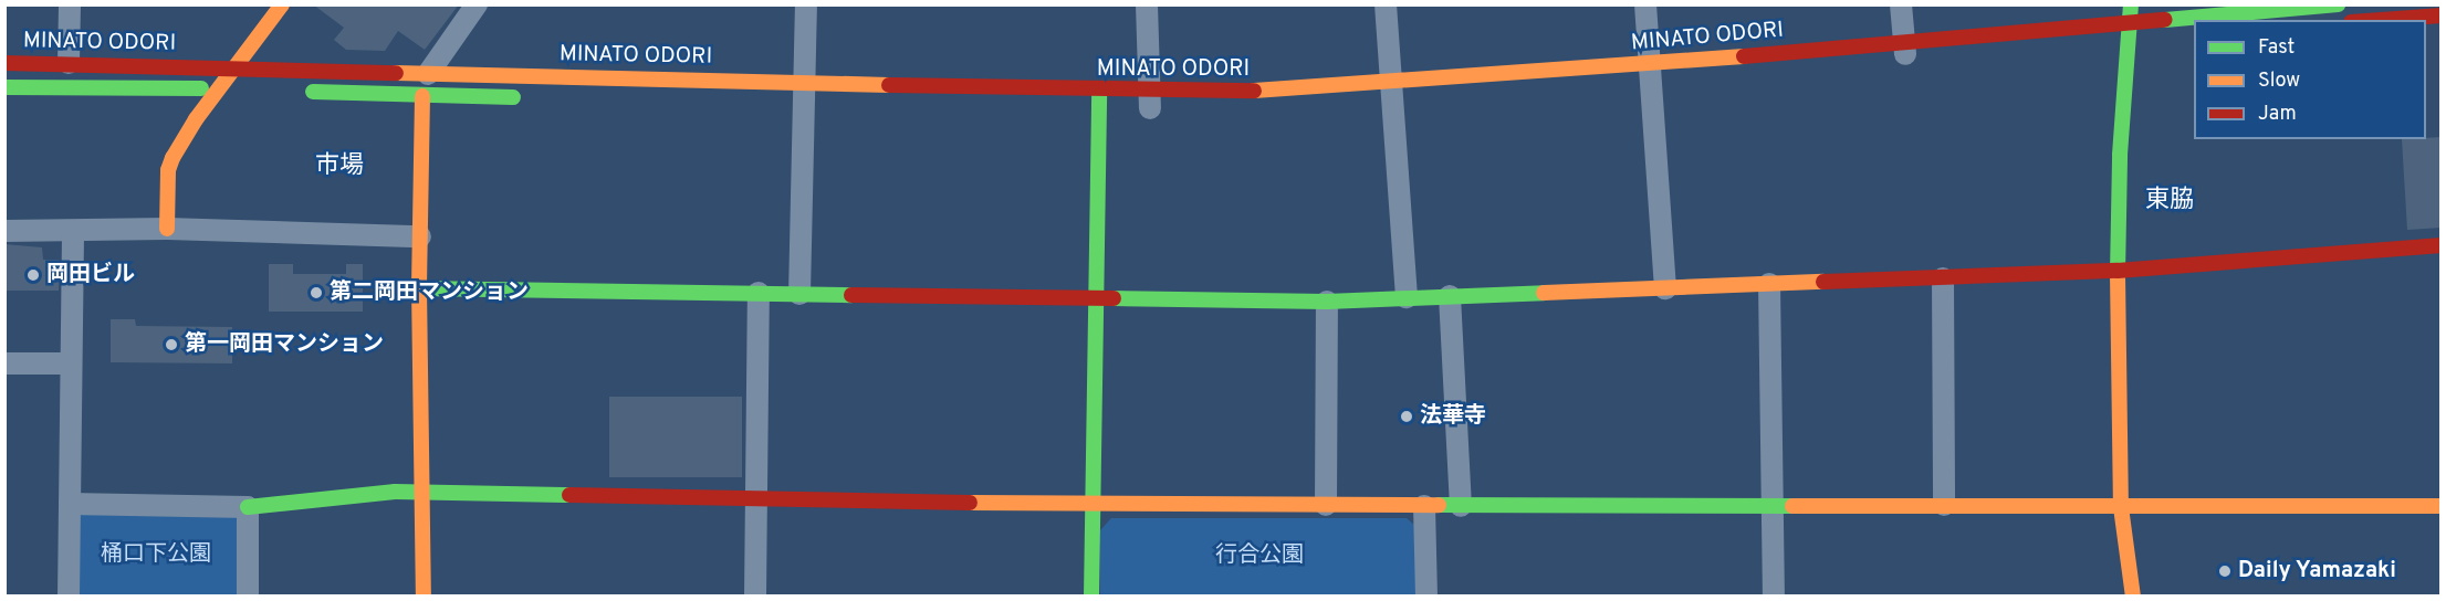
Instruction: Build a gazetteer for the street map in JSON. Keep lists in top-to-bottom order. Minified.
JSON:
{"streets":{"street":["MINATO ODORI"]},"districts":["市場","東脇"],"parks":["桶口下公園","行合公園"],"places":["岡田ビル","第二岡田マンション","第一岡田マンション","法華寺","Daily Yamazaki"],"legend":["Fast","Slow","Jam"]}
